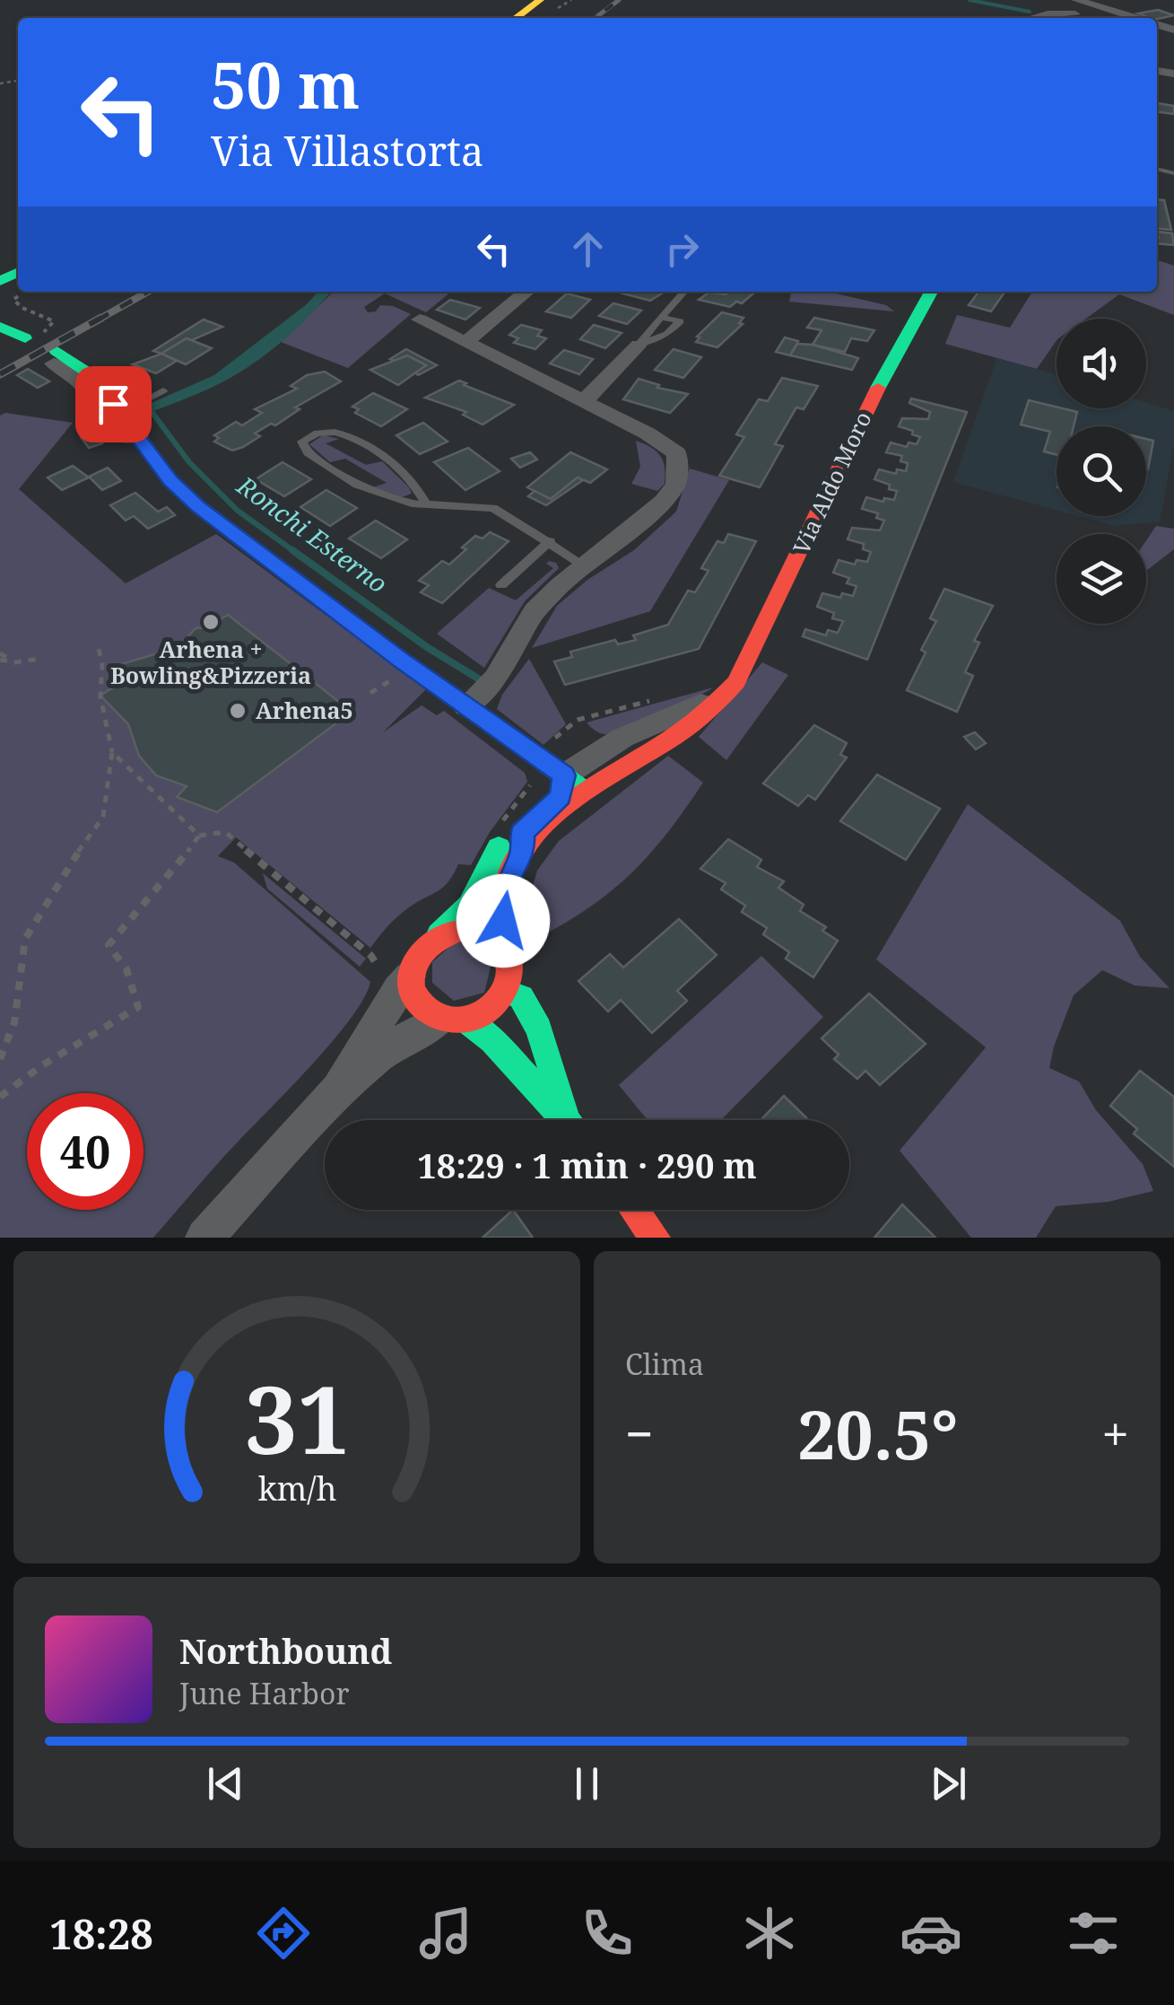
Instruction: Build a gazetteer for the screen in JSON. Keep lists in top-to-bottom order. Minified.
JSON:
{"streets":{"main road":["Via Aldo Moro"]},"water":["Ronchi Esterno"],"places":["Arhena + Bowling&Pizzeria","Arhena5"],"page":{"turn":["50 m","Via Villastorta"],"limit":"40","trip":"18:29 · 1 min · 290 m","tile":"Clima","heat":["−","20.5°","+"],"song":["Northbound","June Harbor"],"tabs":"18:28","gauge":["31","km/h"]}}
